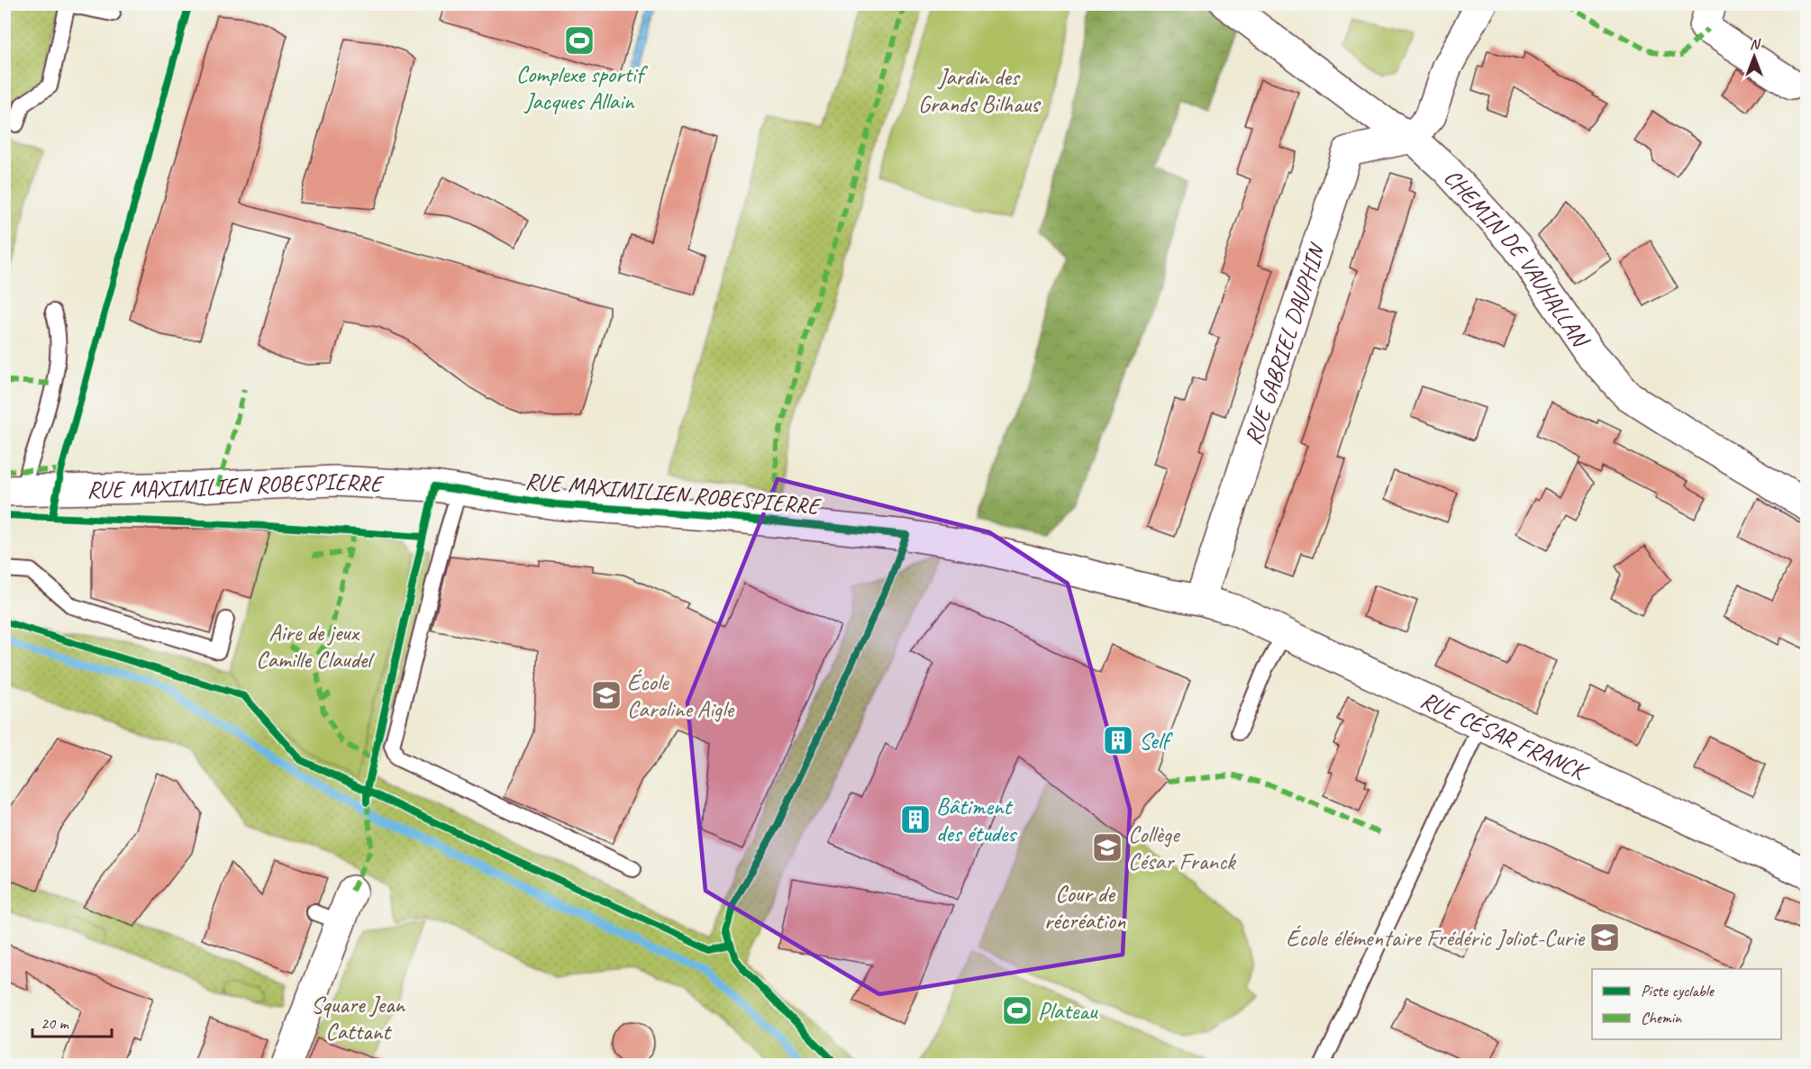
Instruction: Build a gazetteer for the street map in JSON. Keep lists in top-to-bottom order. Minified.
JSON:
{"streets":{"street":["CHEMIN DE VAUHALLAN","RUE GABRIEL DAUPHIN","RUE MAXIMILIEN ROBESPIERRE","RUE CÉSAR FRANCK"]},"crossings":[["CHEMIN DE VAUHALLAN","RUE GABRIEL DAUPHIN"],["RUE GABRIEL DAUPHIN","RUE MAXIMILIEN ROBESPIERRE"],["RUE GABRIEL DAUPHIN","RUE CÉSAR FRANCK"],["RUE MAXIMILIEN ROBESPIERRE","RUE CÉSAR FRANCK"]],"parks":["Jardin des Grands Bilhaus","Aire de jeux Camille Claudel","Cour de récréation","Square Jean Cattant"],"places":{"sports":["Complexe sportif Jacques Allain","Plateau"],"school or university":["École Caroline Aigle","Collège César Franck","École élémentaire Frédéric Joliot-Curie"],"building":["Self","Bâtiment des études"]},"legend":["Piste cyclable","Chemin"],"scale_bar":"20 m","north":"top"}
